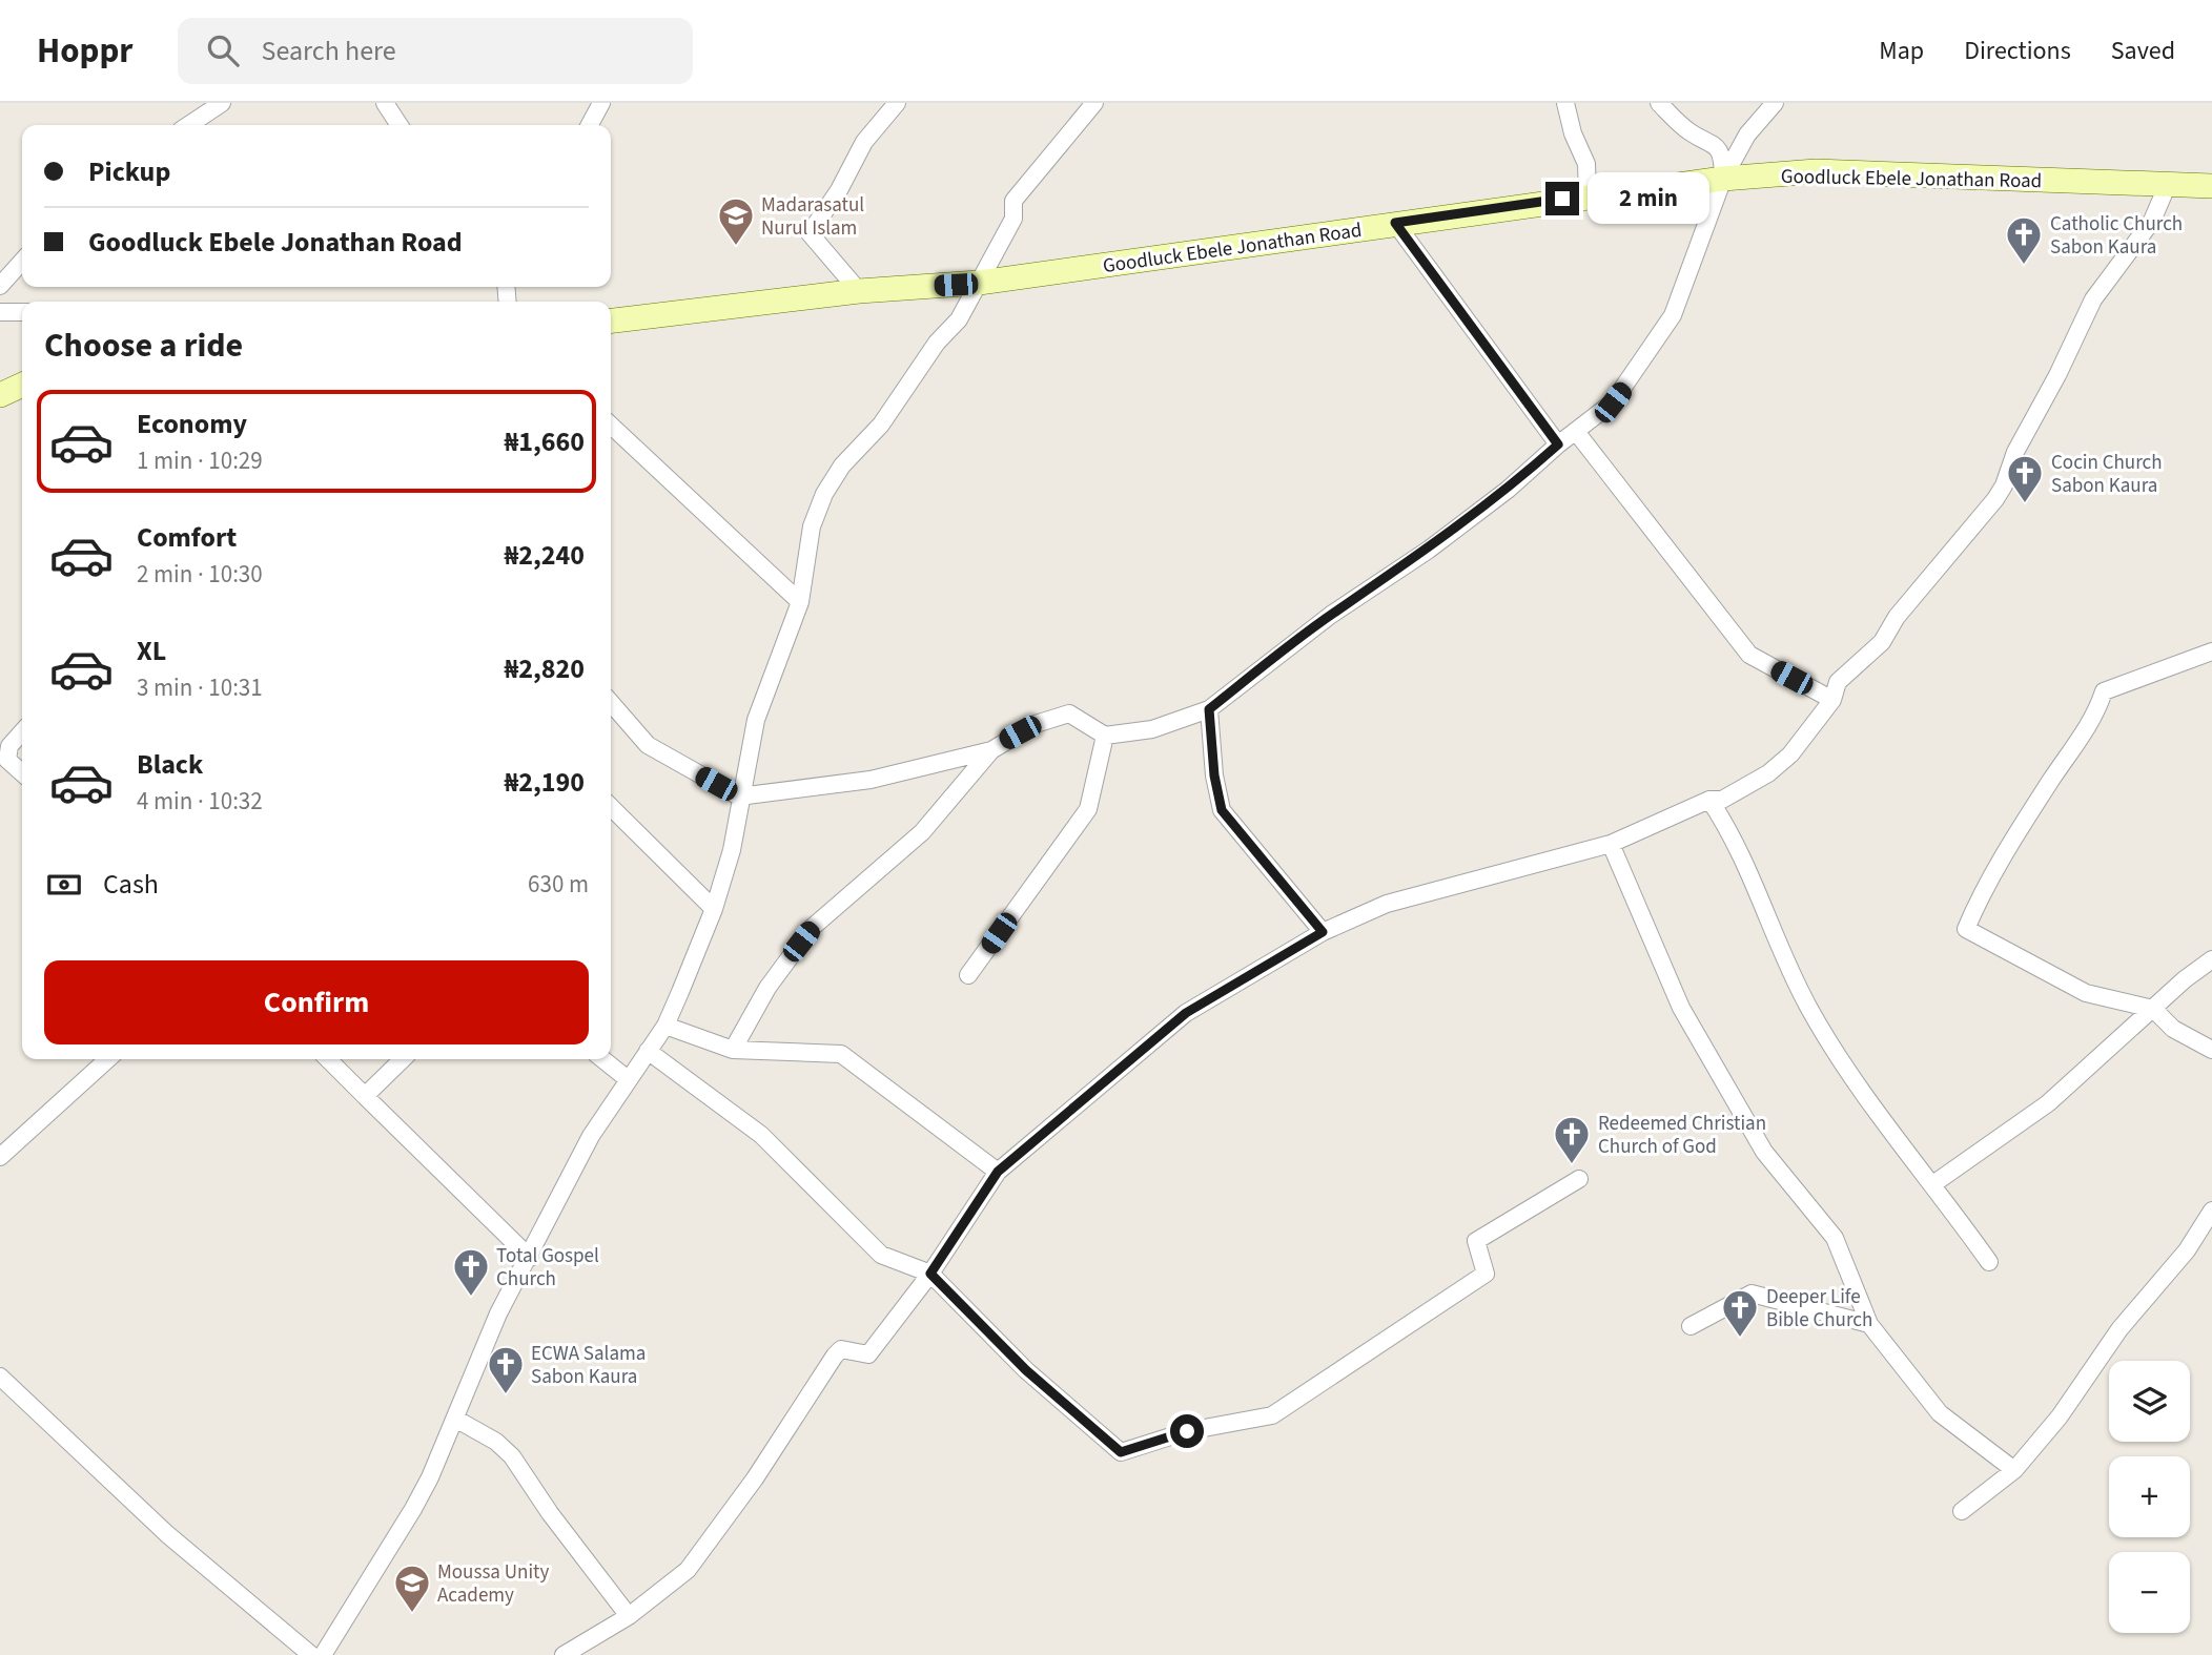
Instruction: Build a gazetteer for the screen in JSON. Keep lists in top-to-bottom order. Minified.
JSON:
{"streets":{"main road":["Goodluck Ebele Jonathan Road"]},"places":{"school or university":["Madarasatul Nurul Islam","Moussa Unity Academy"],"church":["Catholic Church Sabon Kaura","Cocin Church Sabon Kaura","Redeemed Christian Church of God","Total Gospel Church","Deeper Life Bible Church","ECWA Salama Sabon Kaura"]},"page":{"header":"Hoppr","search":"Search here","nav":["Map","Directions","Saved"],"banner":["Pickup","Goodluck Ebele Jonathan Road"],"bubble":"2 min","heading":"Choose a ride","list":[{"name":"Economy","note":"1 min · 10:29","value":"₦1,660"},{"name":"Comfort","note":"2 min · 10:30","value":"₦2,240"},{"name":"XL","note":"3 min · 10:31","value":"₦2,820"},{"name":"Black","note":"4 min · 10:32","value":"₦2,190"}],"pay":["Cash","630 m"],"buttons":"Confirm","map_buttons":["+","−"]}}
